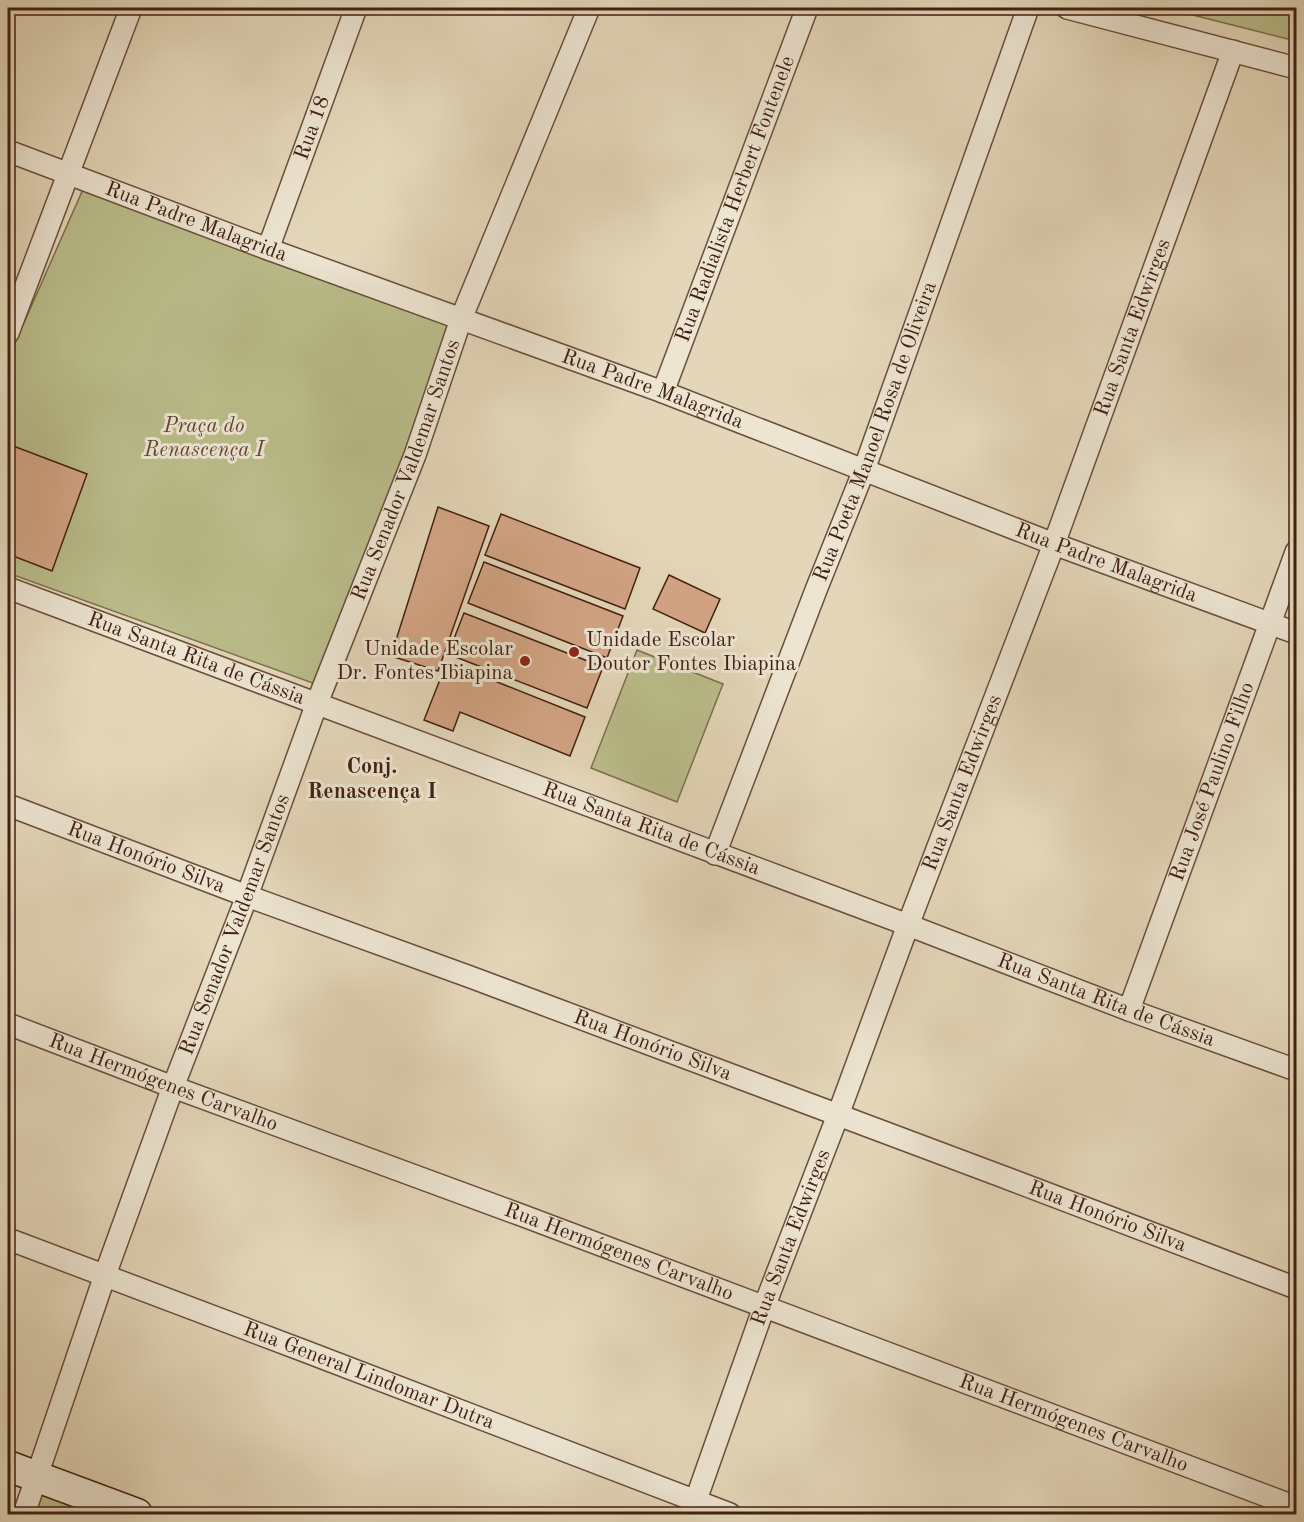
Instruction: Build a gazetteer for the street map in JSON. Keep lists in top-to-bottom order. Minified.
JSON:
{"streets":{"street":["Rua 18","Rua Radialista Herbert Fontenele","Rua Padre Malagrida","Rua Santa Edwirges","Rua Poeta Manoel Rosa de Oliveira","Rua Senador Valdemar Santos","Rua Santa Rita de Cássia","Rua José Paulino Filho","Rua Honório Silva","Rua Hermógenes Carvalho","Rua General Lindomar Dutra"]},"crossings":[["Rua 18","Rua Padre Malagrida"],["Rua Radialista Herbert Fontenele","Rua Padre Malagrida"],["Rua Padre Malagrida","Rua Santa Edwirges"],["Rua Padre Malagrida","Rua Poeta Manoel Rosa de Oliveira"],["Rua Padre Malagrida","Rua Senador Valdemar Santos"],["Rua Padre Malagrida","Rua José Paulino Filho"],["Rua Santa Edwirges","Rua Santa Rita de Cássia"],["Rua Santa Edwirges","Rua Honório Silva"],["Rua Santa Edwirges","Rua Hermógenes Carvalho"],["Rua Santa Edwirges","Rua General Lindomar Dutra"],["Rua Poeta Manoel Rosa de Oliveira","Rua Santa Rita de Cássia"],["Rua Senador Valdemar Santos","Rua Santa Rita de Cássia"],["Rua Senador Valdemar Santos","Rua Honório Silva"],["Rua Senador Valdemar Santos","Rua Hermógenes Carvalho"],["Rua Senador Valdemar Santos","Rua General Lindomar Dutra"],["Rua Santa Rita de Cássia","Rua José Paulino Filho"]],"districts":["Conj. Renascença I"],"parks":["Praça do Renascença I"],"places":["Unidade Escolar Doutor Fontes Ibiapina","Unidade Escolar Dr. Fontes Ibiapina"]}
